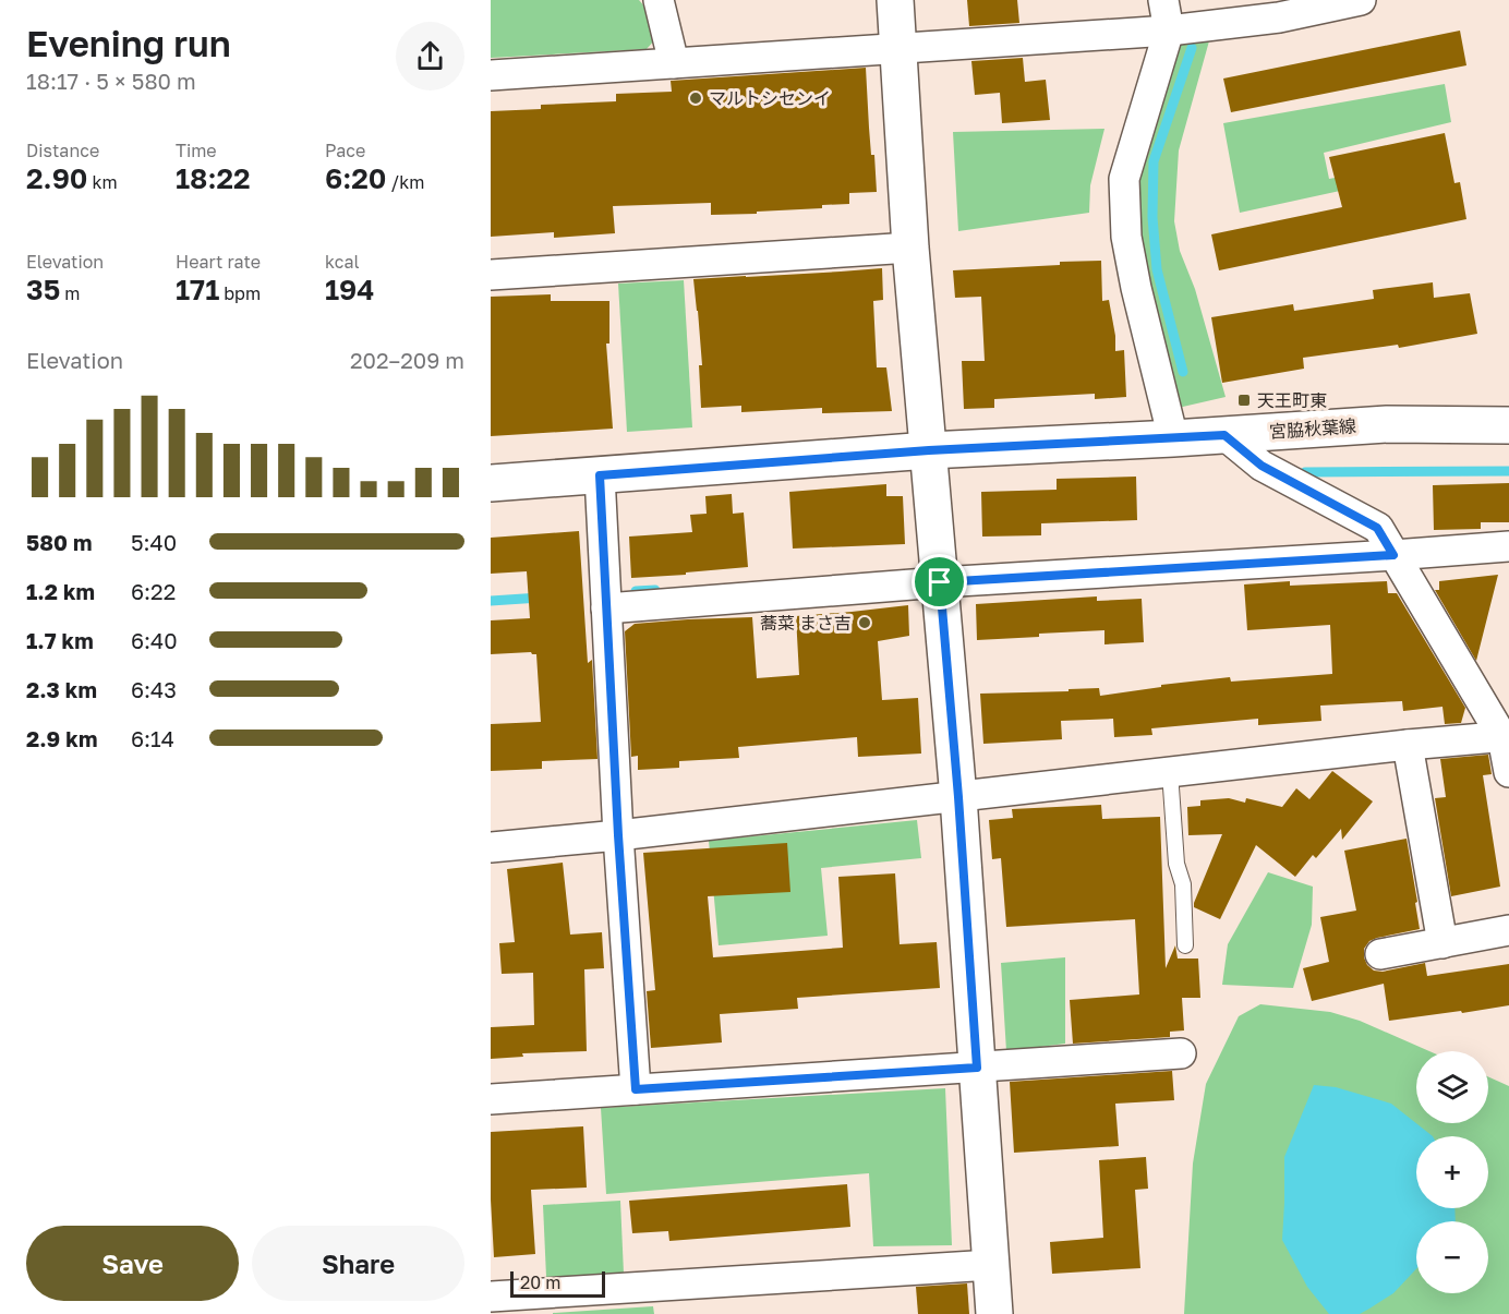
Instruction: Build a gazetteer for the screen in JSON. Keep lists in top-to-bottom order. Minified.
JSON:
{"streets":{"street":["宮脇秋葉線"]},"places":{"other":["マルトシセンイ","蕎菜 まさ吉"],"transit":["天王町東"]},"scale_bar":"20 m","page":{"heading":["Evening run","18:17 · 5 × 580 m"],"stats":[["Distance","2.90 km"],["Time","18:22"],["Pace","6:20 /km"],["Elevation","35 m"],["Heart rate","171 bpm"],["kcal","194"]],"chart":["Elevation","202–209 m"],"list":[{"name":"580 m","note":"5:40"},{"name":"1.2 km","note":"6:22"},{"name":"1.7 km","note":"6:40"},{"name":"2.3 km","note":"6:43"},{"name":"2.9 km","note":"6:14"}],"map_buttons":["+","−"],"buttons":["Save","Share"],"scale":"20 m"}}
